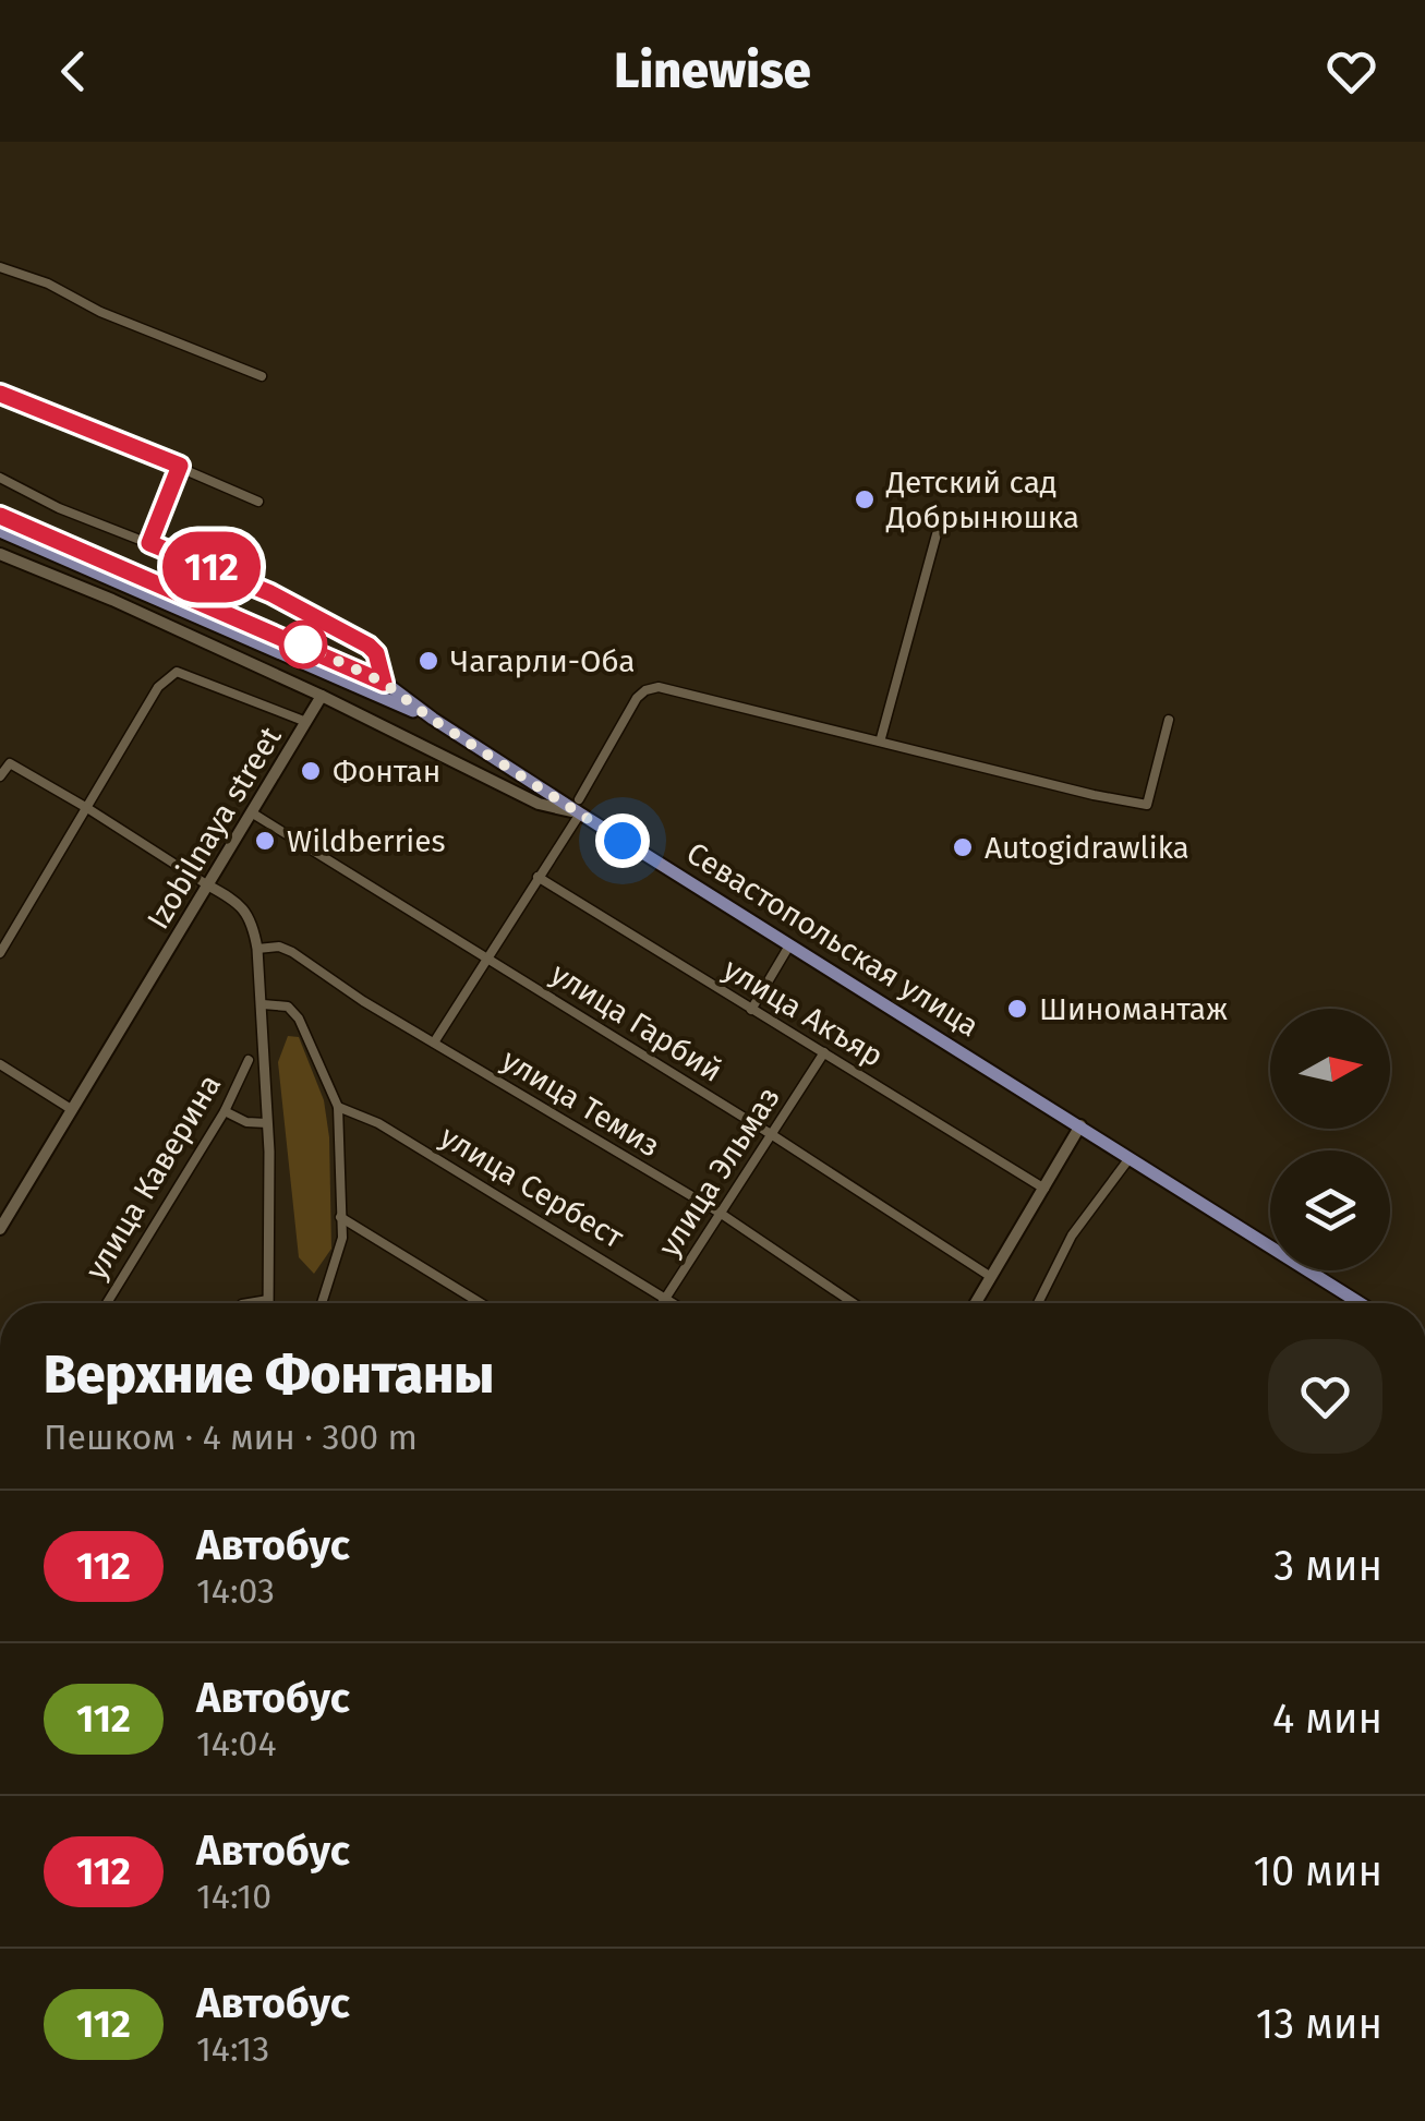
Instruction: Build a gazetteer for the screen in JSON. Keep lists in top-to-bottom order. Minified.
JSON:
{"streets":{"main road":["Izobilnaya street","Севастопольская улица"],"street":["улица Акъяр","улица Гарбий","улица Темиз","улица Эльмаз","улица Каверина","улица Сербест"]},"crossings":[["Izobilnaya street","улица Гарбий"],["улица Акъяр","улица Эльмаз"],["улица Гарбий","улица Эльмаз"],["улица Темиз","улица Эльмаз"],["улица Эльмаз","улица Сербест"]],"places":["Детский сад Добрынюшка","Чагарли-Оба","Фонтан","Wildberries","Autogidrawlika","Шиномантаж"],"lines":["bus line 112"],"north":"right","page":{"header":"Linewise","on_map":"112","heading":["Верхние Фонтаны","Пешком · 4 мин · 300 m"],"list":[{"mark":"112","name":"Автобус","note":"14:03","value":"3 мин"},{"mark":"112","name":"Автобус","note":"14:04","value":"4 мин"},{"mark":"112","name":"Автобус","note":"14:10","value":"10 мин"},{"mark":"112","name":"Автобус","note":"14:13","value":"13 мин"}]}}
